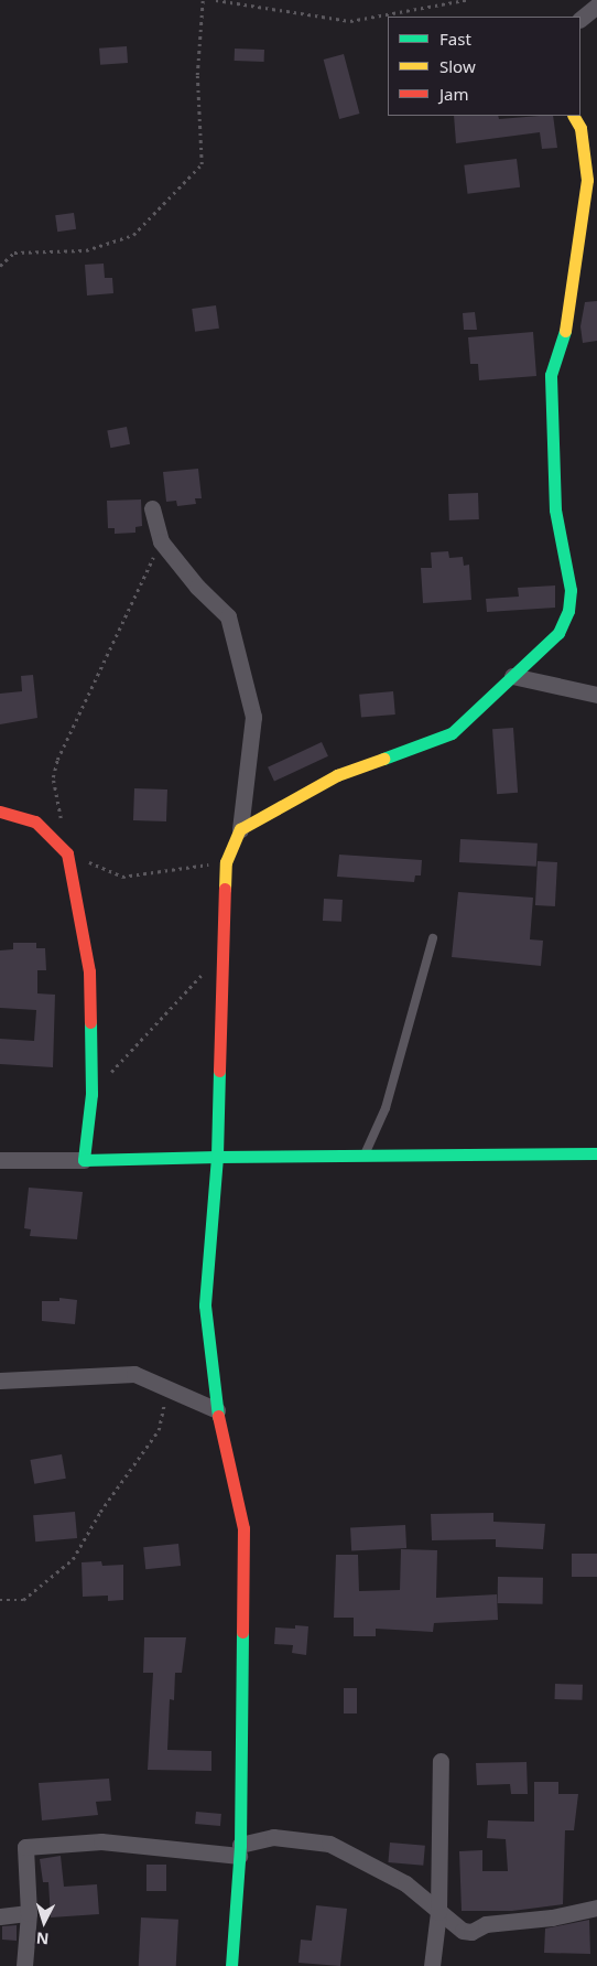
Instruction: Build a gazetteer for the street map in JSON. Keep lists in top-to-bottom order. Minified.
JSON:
{"legend":["Fast","Slow","Jam"],"north":"bottom"}
